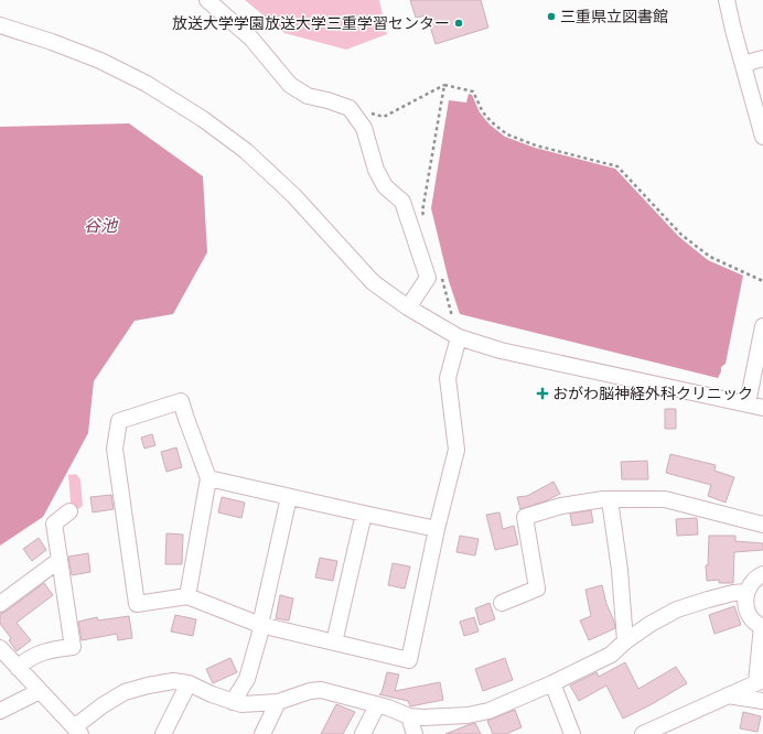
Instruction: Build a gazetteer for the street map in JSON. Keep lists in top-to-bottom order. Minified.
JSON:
{"water":["谷池"],"places":{"other":["三重県立図書館","放送大学学園放送大学三重学習センター"],"health":["おがわ脳神経外科クリニック"]}}
